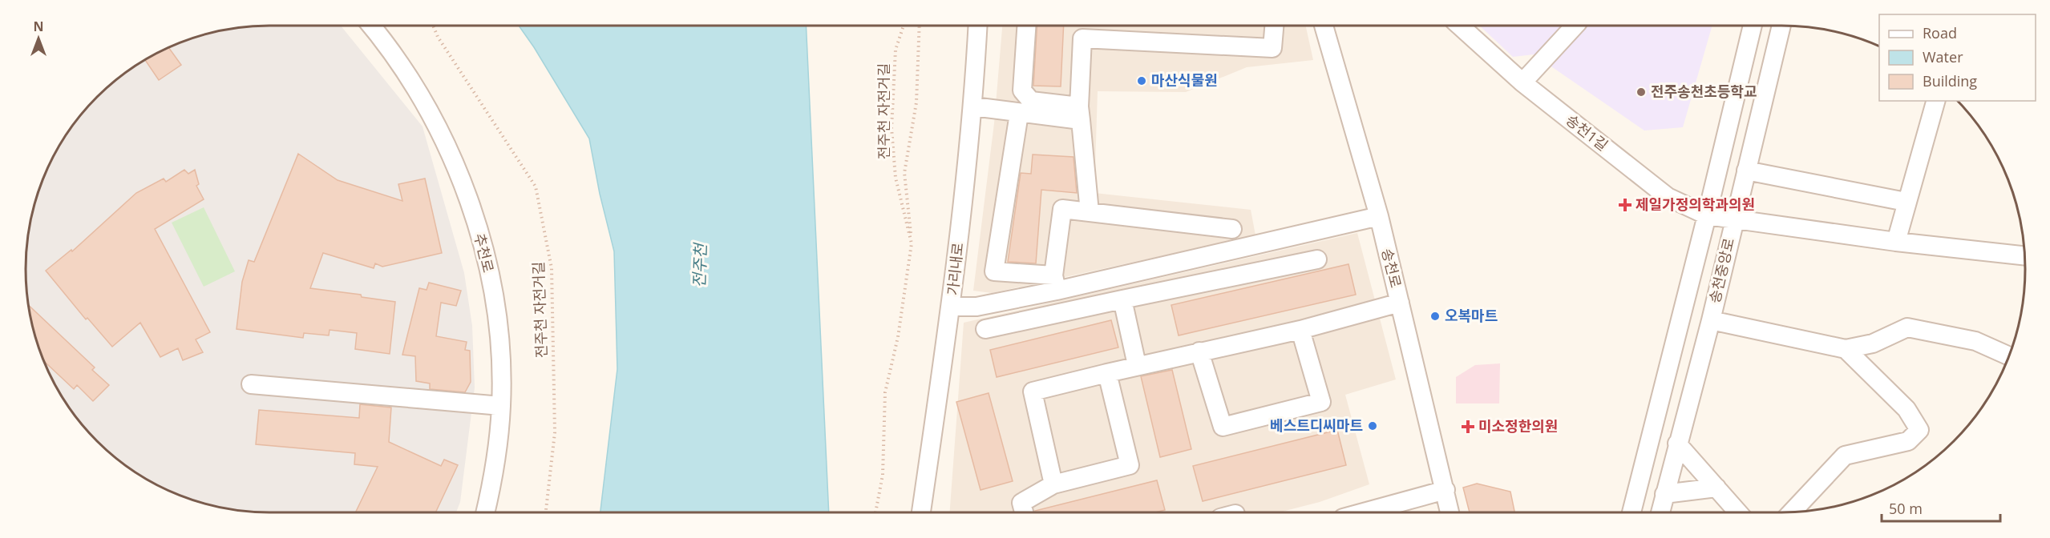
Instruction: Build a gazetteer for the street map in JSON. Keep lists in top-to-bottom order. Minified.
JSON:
{"streets":{"street":["송천1길","추천로","송천로","가리내로","송천중앙로"],"path":["전주천 자전거길"]},"crossings":[["송천1길","송천중앙로"]],"water":["전주천"],"places":{"other":["마산식물원","전주송천초등학교","오복마트","베스트디씨마트"],"health":["제일가정의학과의원","미소정한의원"]},"legend":["Road","Water","Building"],"scale_bar":"50 m","north":"top"}
